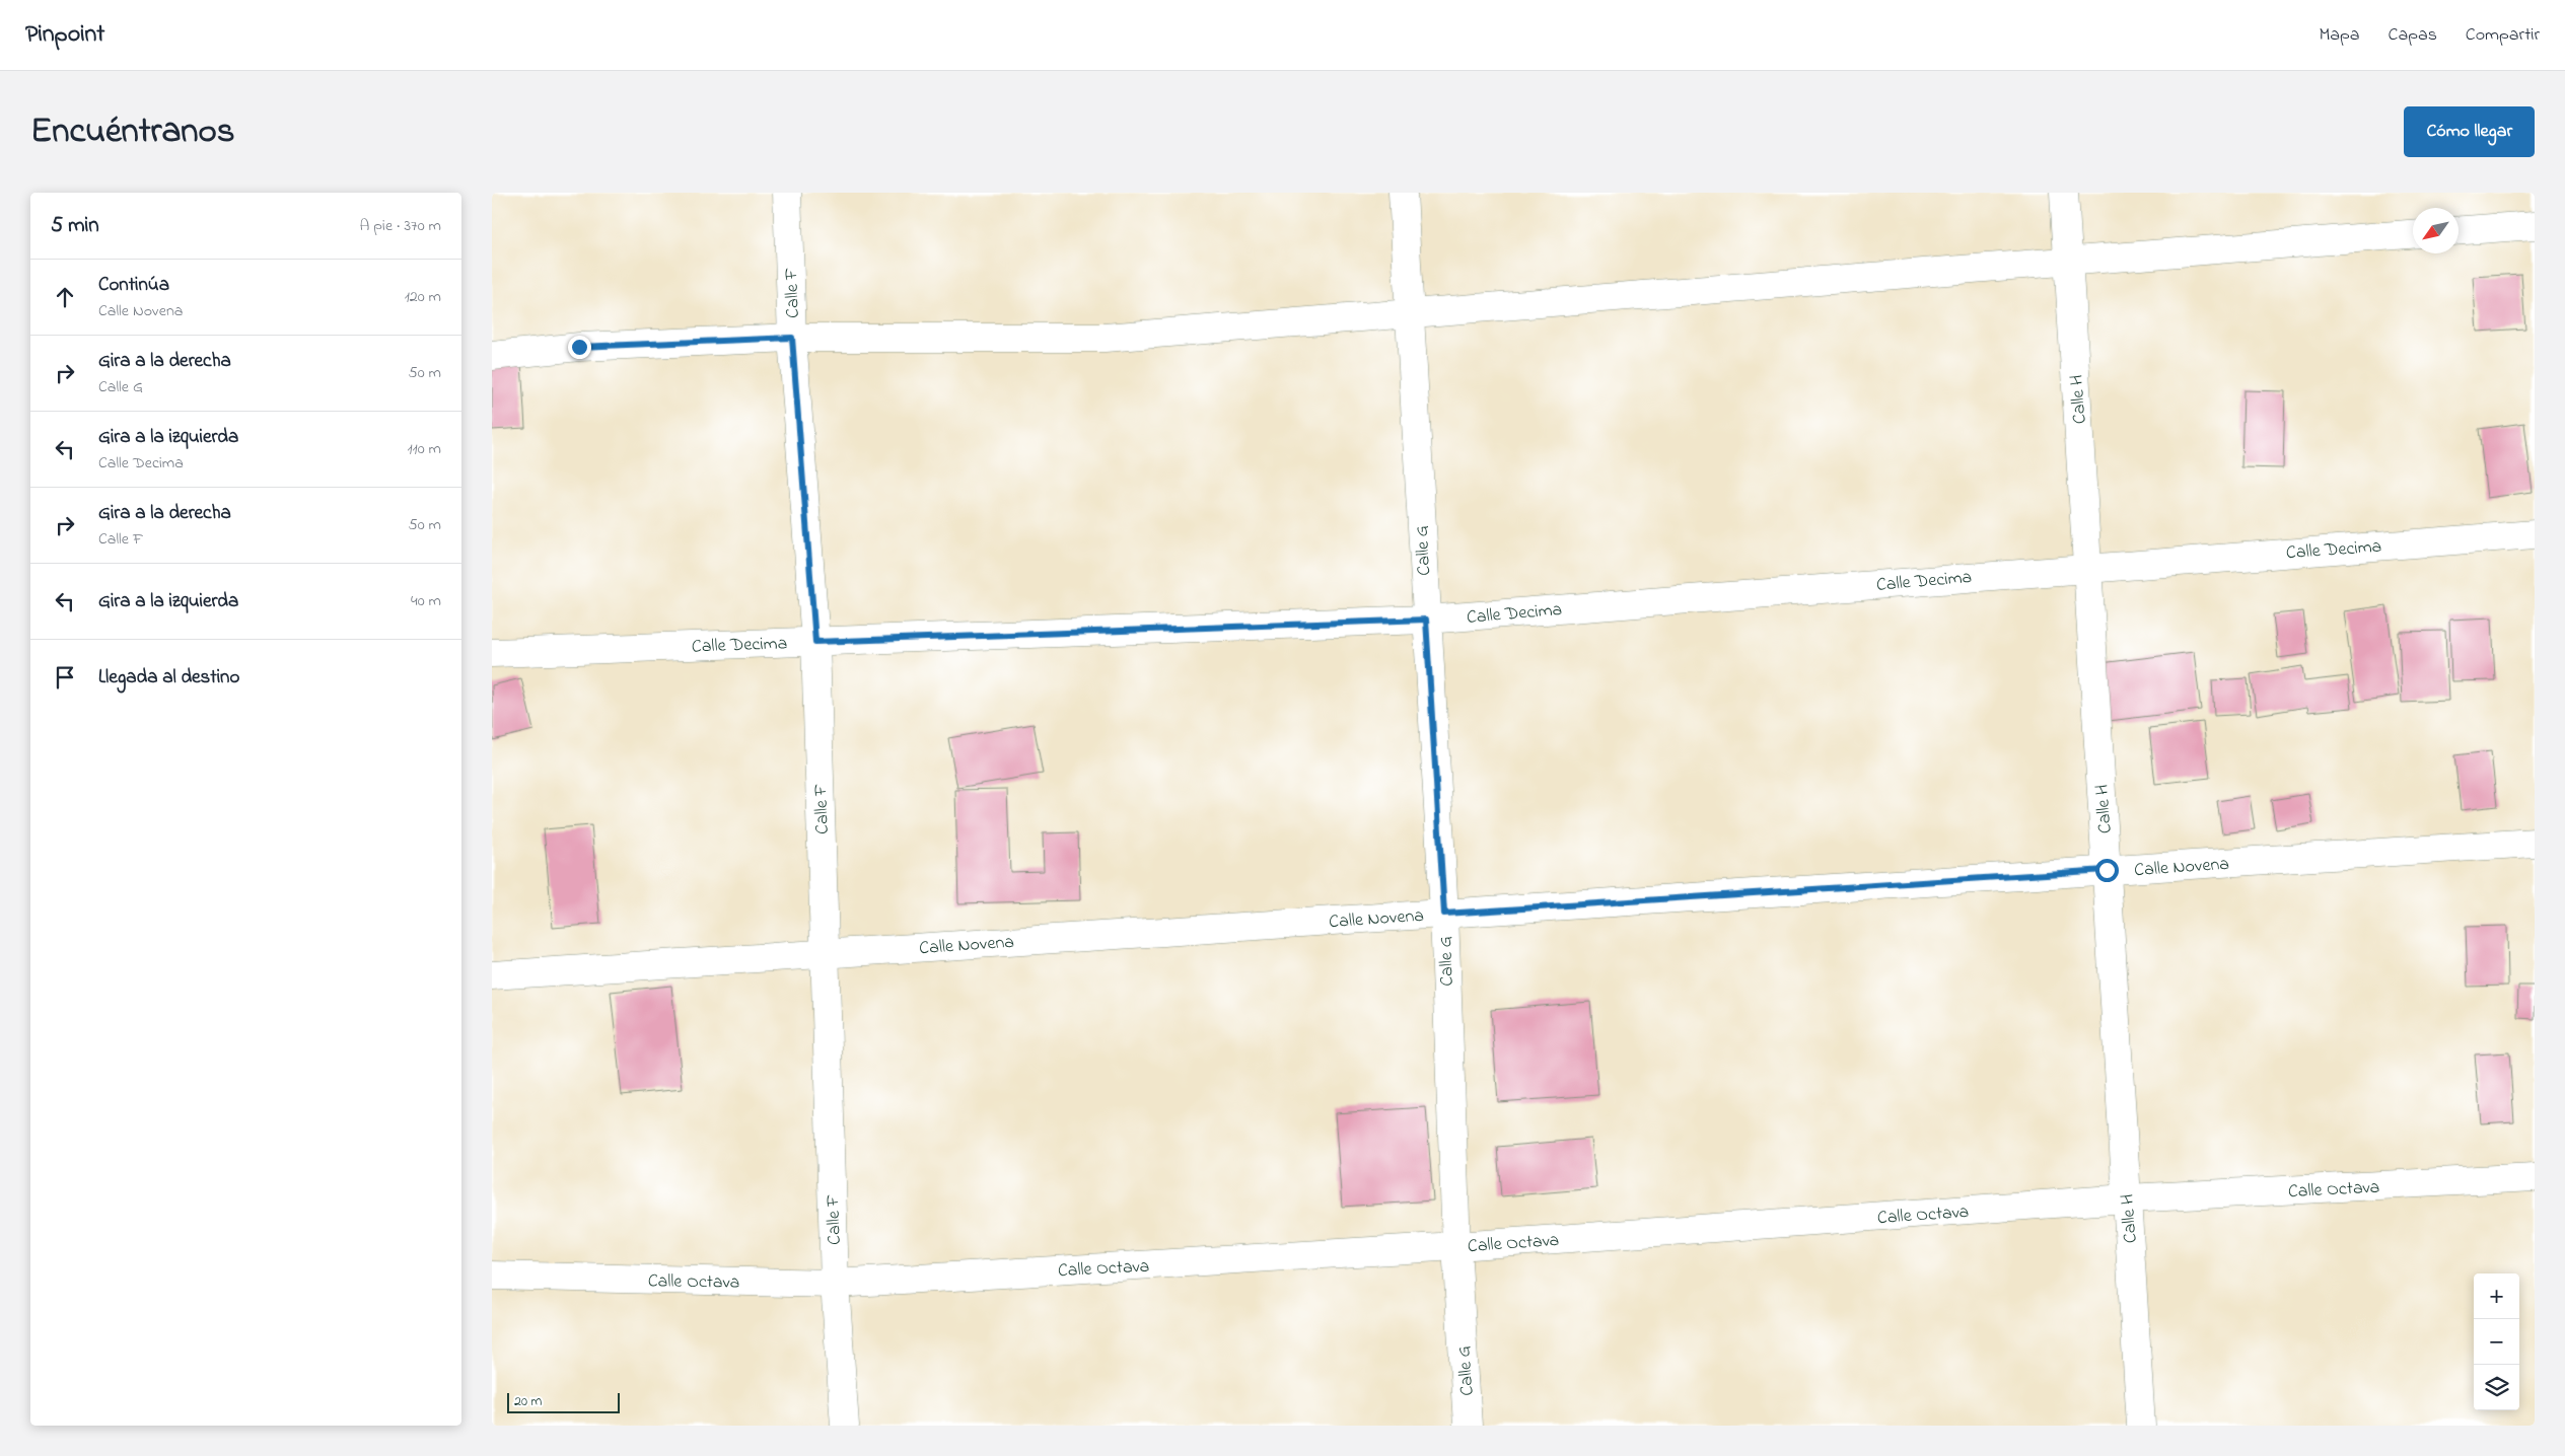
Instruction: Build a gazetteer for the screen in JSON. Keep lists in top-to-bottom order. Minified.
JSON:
{"streets":{"street":["Calle F","Calle H","Calle Decima","Calle G","Calle Novena","Calle Octava"]},"crossings":[["Calle F","Calle Decima"],["Calle F","Calle Novena"],["Calle F","Calle Octava"],["Calle H","Calle Decima"],["Calle H","Calle Novena"],["Calle H","Calle Octava"],["Calle Decima","Calle G"],["Calle G","Calle Novena"],["Calle G","Calle Octava"]],"scale_bar":"20 m","north":"bottom left","page":{"header":"Pinpoint","nav":["Mapa","Capas","Compartir"],"title":"Encuéntranos","buttons":"Cómo llegar","heading":["5 min","A pie · 370 m"],"list":[["Continúa","Calle Novena","120 m"],["Gira a la derecha","Calle G","50 m"],["Gira a la izquierda","Calle Decima","110 m"],["Gira a la derecha","Calle F","50 m"],["Gira a la izquierda","40 m"],"Llegada al destino"],"map_buttons":["+","−"],"scale":"20 m"}}
